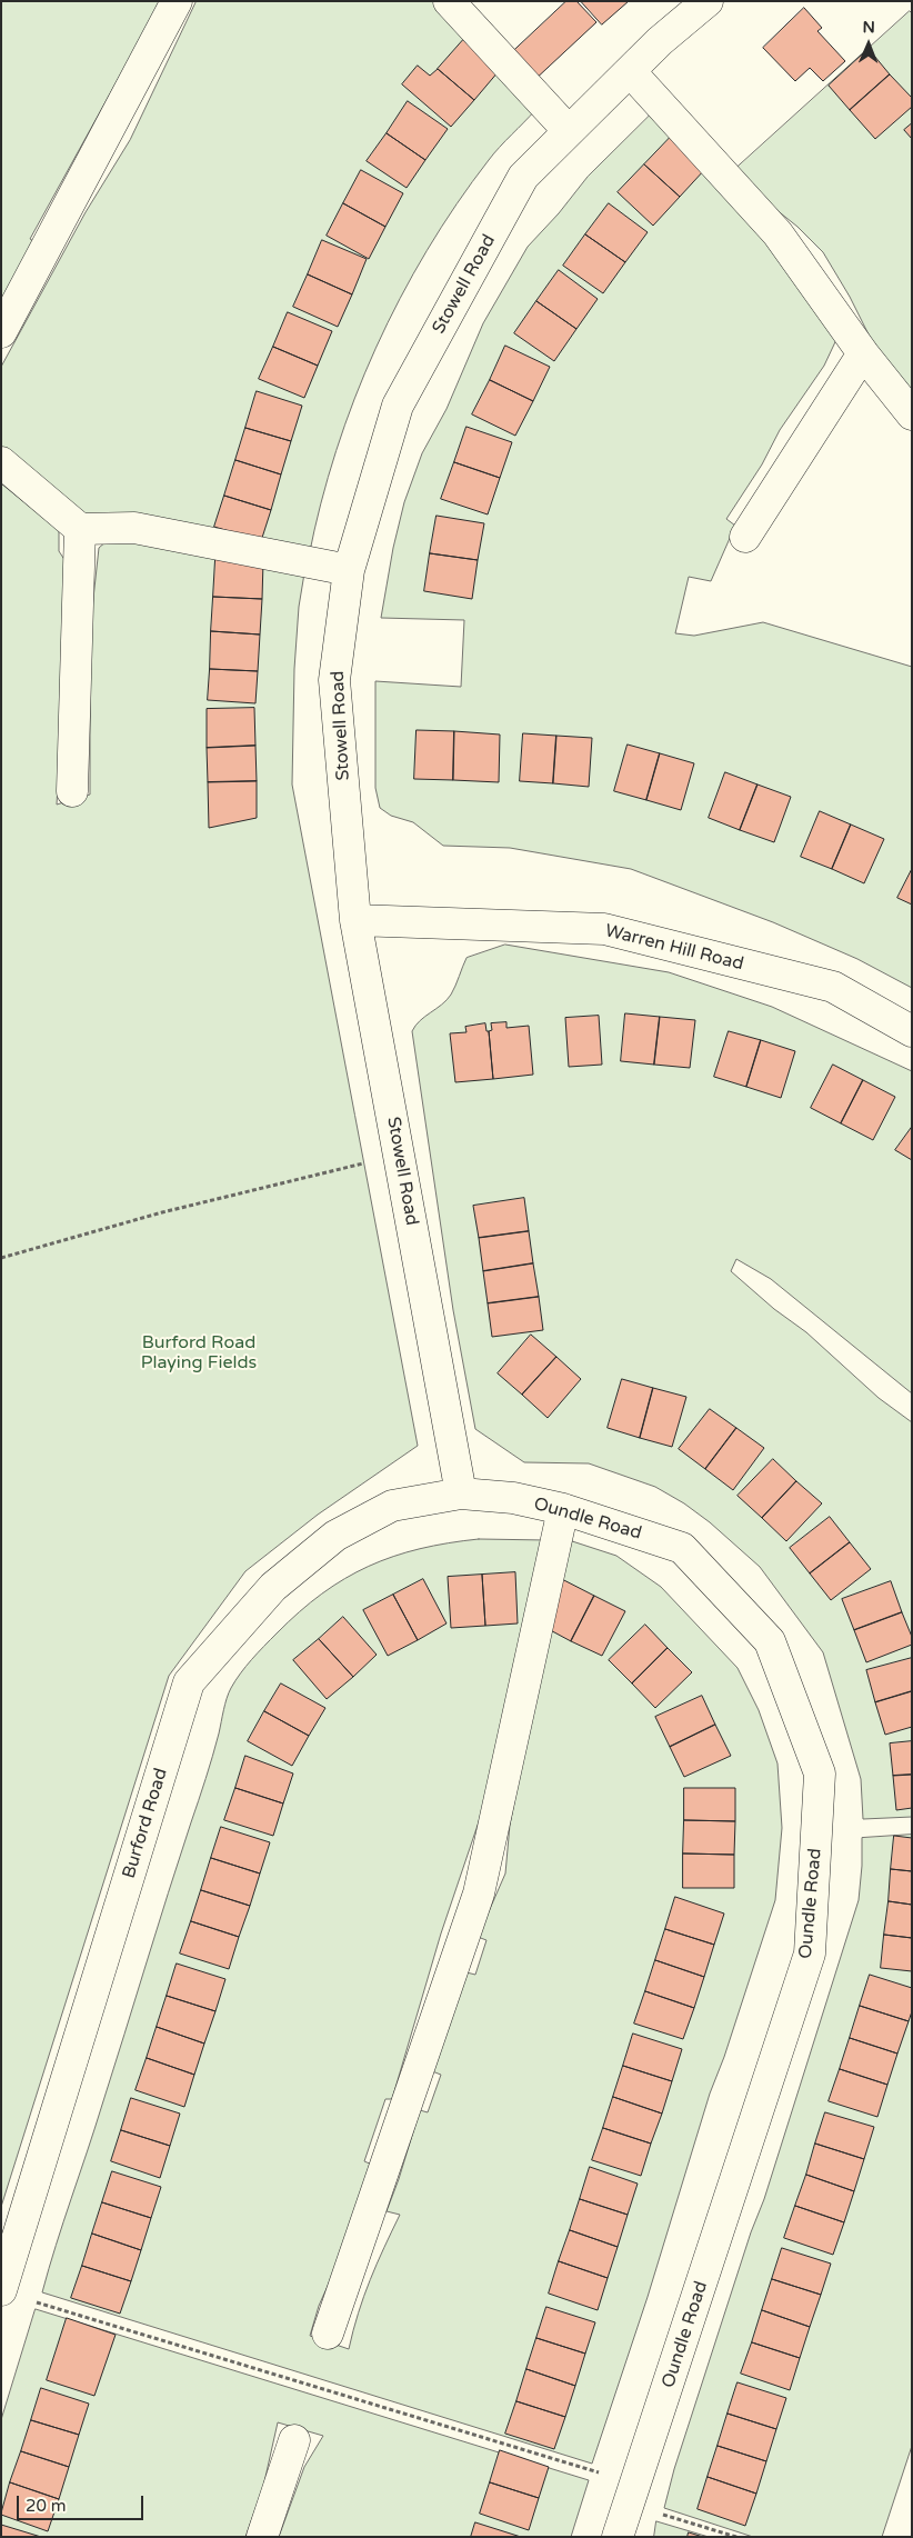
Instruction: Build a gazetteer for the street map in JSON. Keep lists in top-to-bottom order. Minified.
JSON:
{"streets":{"street":["Stowell Road","Warren Hill Road","Oundle Road","Burford Road"]},"crossings":[["Stowell Road","Warren Hill Road"],["Stowell Road","Oundle Road"],["Stowell Road","Burford Road"],["Oundle Road","Burford Road"]],"parks":["Burford Road Playing Fields"],"scale_bar":"20 m","north":"top"}
